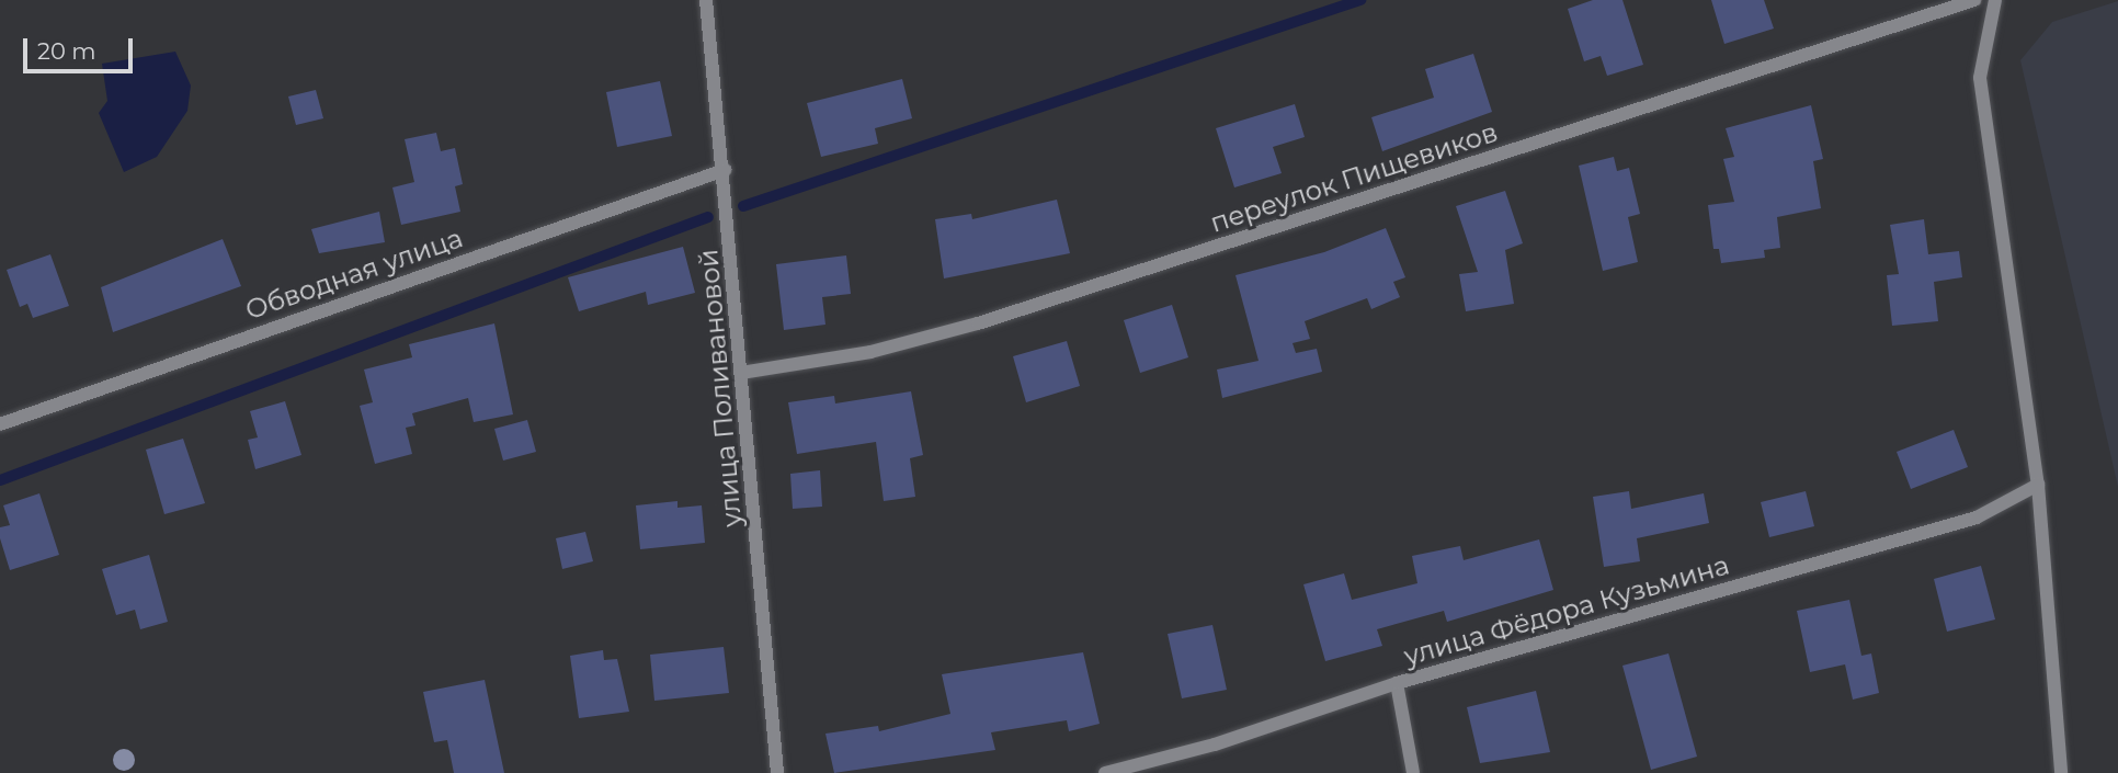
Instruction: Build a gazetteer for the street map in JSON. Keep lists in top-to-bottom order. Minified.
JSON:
{"streets":{"street":["переулок Пищевиков","Обводная улица","улица Поливановой","улица Фёдора Кузьмина"]},"crossings":[["переулок Пищевиков","улица Поливановой"],["Обводная улица","улица Поливановой"]],"scale_bar":"20 m"}
